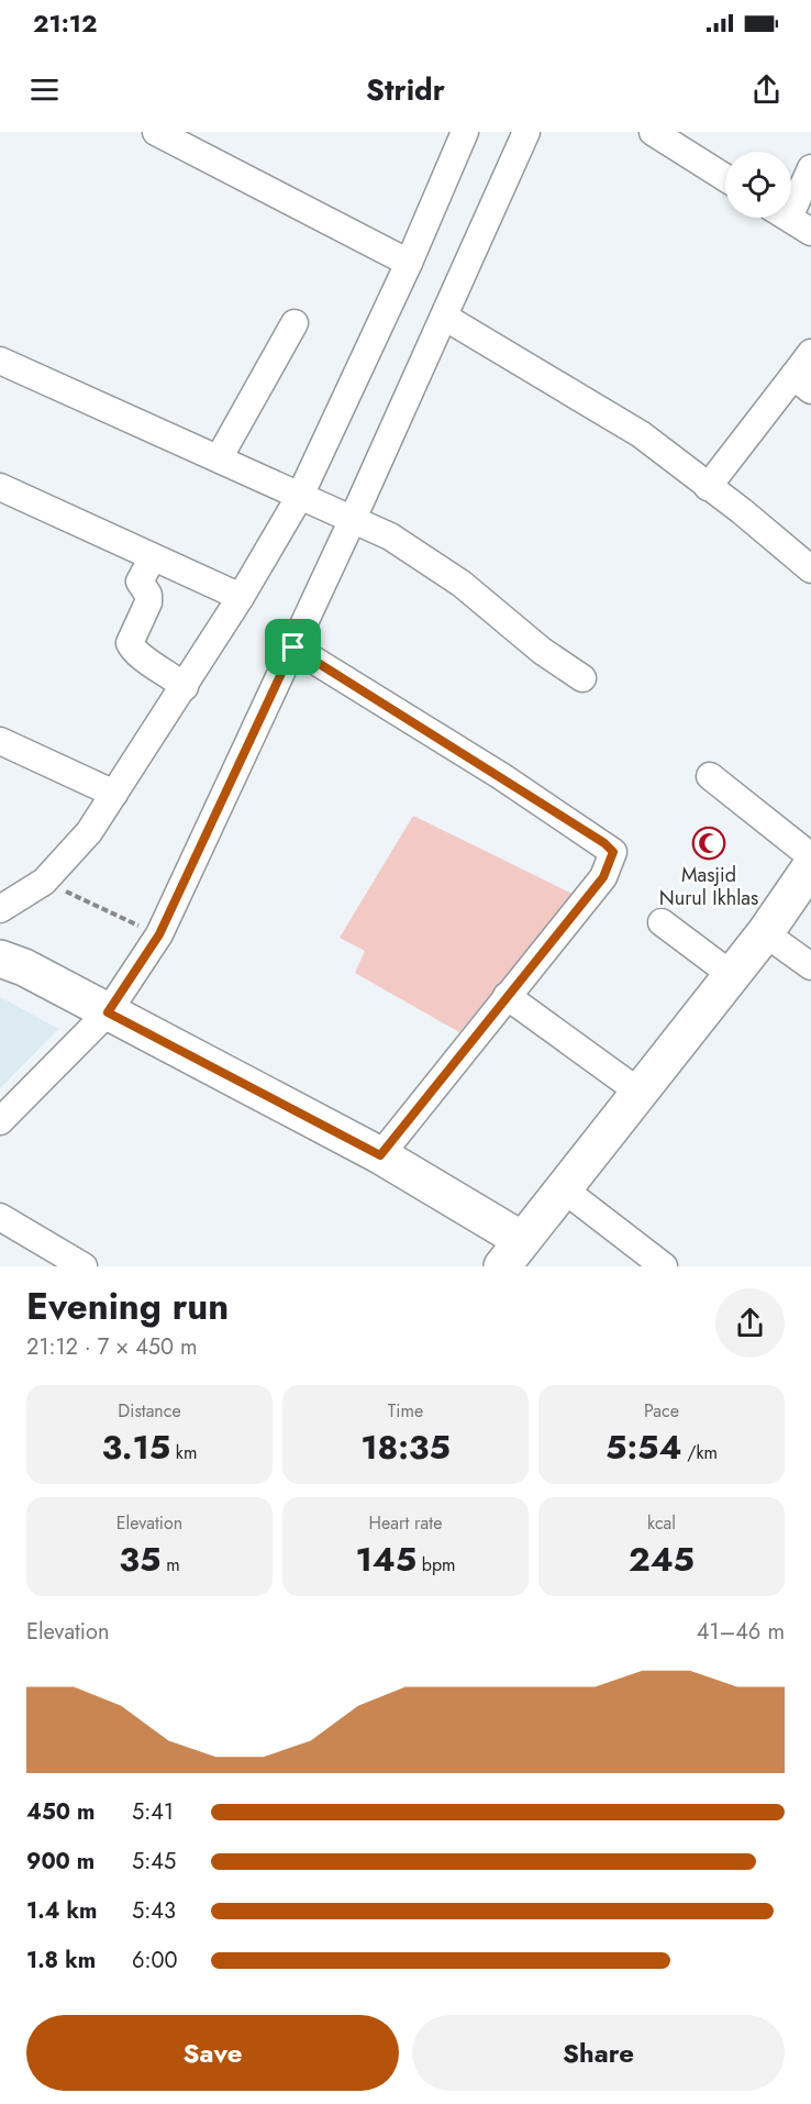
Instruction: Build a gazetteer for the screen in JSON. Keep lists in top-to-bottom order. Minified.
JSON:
{"places":{"mosque":["Masjid Nurul Ikhlas"]},"page":{"status":"21:12","header":"Stridr","heading":["Evening run","21:12 · 7 × 450 m"],"stats":[["Distance","3.15 km"],["Time","18:35"],["Pace","5:54 /km"],["Elevation","35 m"],["Heart rate","145 bpm"],["kcal","245"]],"chart":["Elevation","41–46 m"],"list":[{"name":"450 m","note":"5:41"},{"name":"900 m","note":"5:45"},{"name":"1.4 km","note":"5:43"},{"name":"1.8 km","note":"6:00"}],"buttons":["Save","Share"]}}
